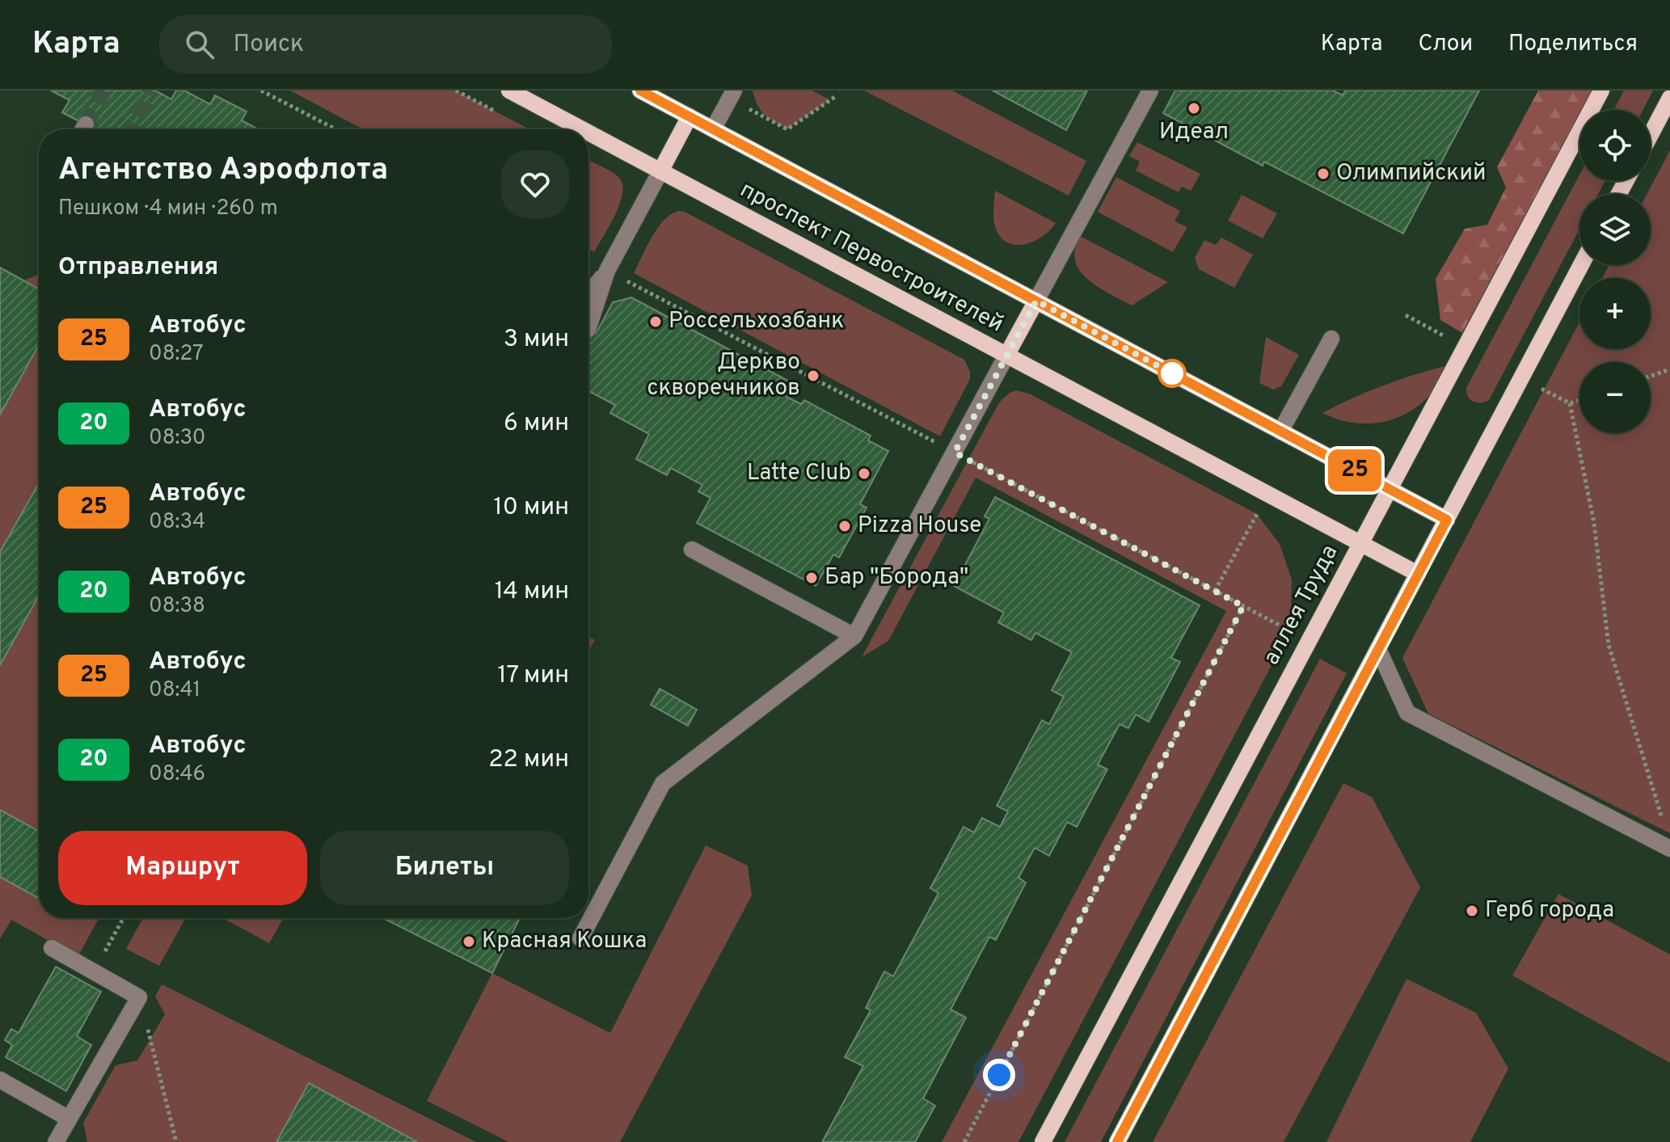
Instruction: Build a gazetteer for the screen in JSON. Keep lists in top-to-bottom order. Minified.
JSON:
{"streets":{"main road":["проспект Первостроителей","аллея Труда"]},"crossings":[["проспект Первостроителей","аллея Труда"]],"places":["Идеал","Олимпийский","Россельхозбанк","Деркво скворечников","Latte Club","Pizza House","Бар \"Борода\"","Герб города","Красная Кошка"],"lines":["bus line 25"],"page":{"header":"Карта","search":"Поиск","nav":["Карта","Слои","Поделиться"],"on_map":"25","map_buttons":["+","−"],"heading":[["Агентство Аэрофлота","Пешком · 4 мин · 260 m"],"Отправления"],"list":[{"mark":"25","name":"Автобус","note":"08:27","value":"3 мин"},{"mark":"20","name":"Автобус","note":"08:30","value":"6 мин"},{"mark":"25","name":"Автобус","note":"08:34","value":"10 мин"},{"mark":"20","name":"Автобус","note":"08:38","value":"14 мин"},{"mark":"25","name":"Автобус","note":"08:41","value":"17 мин"},{"mark":"20","name":"Автобус","note":"08:46","value":"22 мин"}],"buttons":["Маршрут","Билеты"]}}
